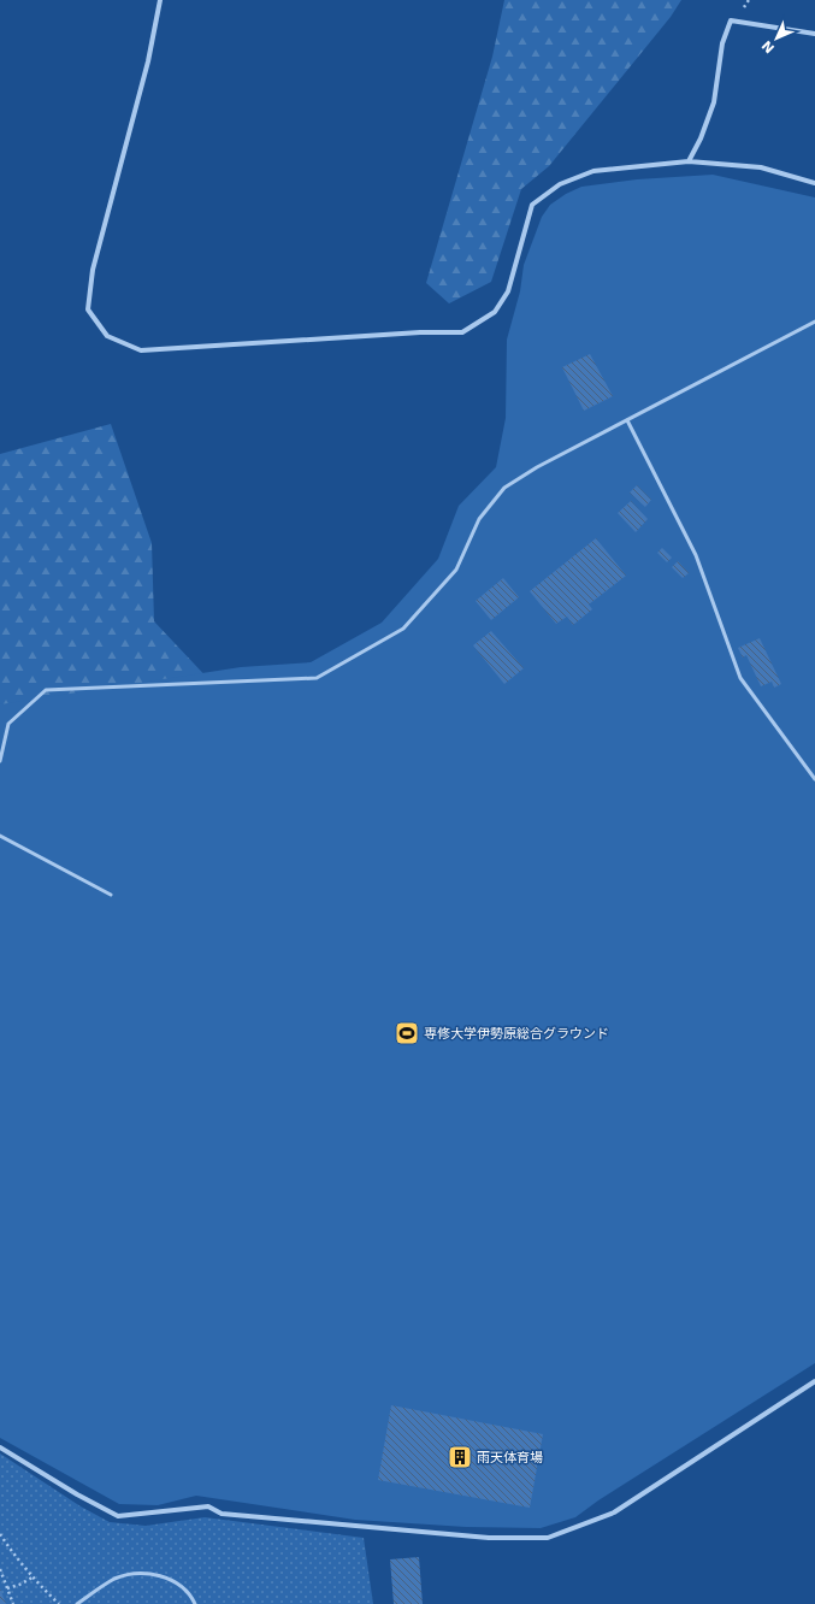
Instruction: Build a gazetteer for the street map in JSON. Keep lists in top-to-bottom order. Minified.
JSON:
{"places":{"sports":["専修大学伊勢原総合グラウンド"],"building":["雨天体育場"]},"north":"bottom left"}
